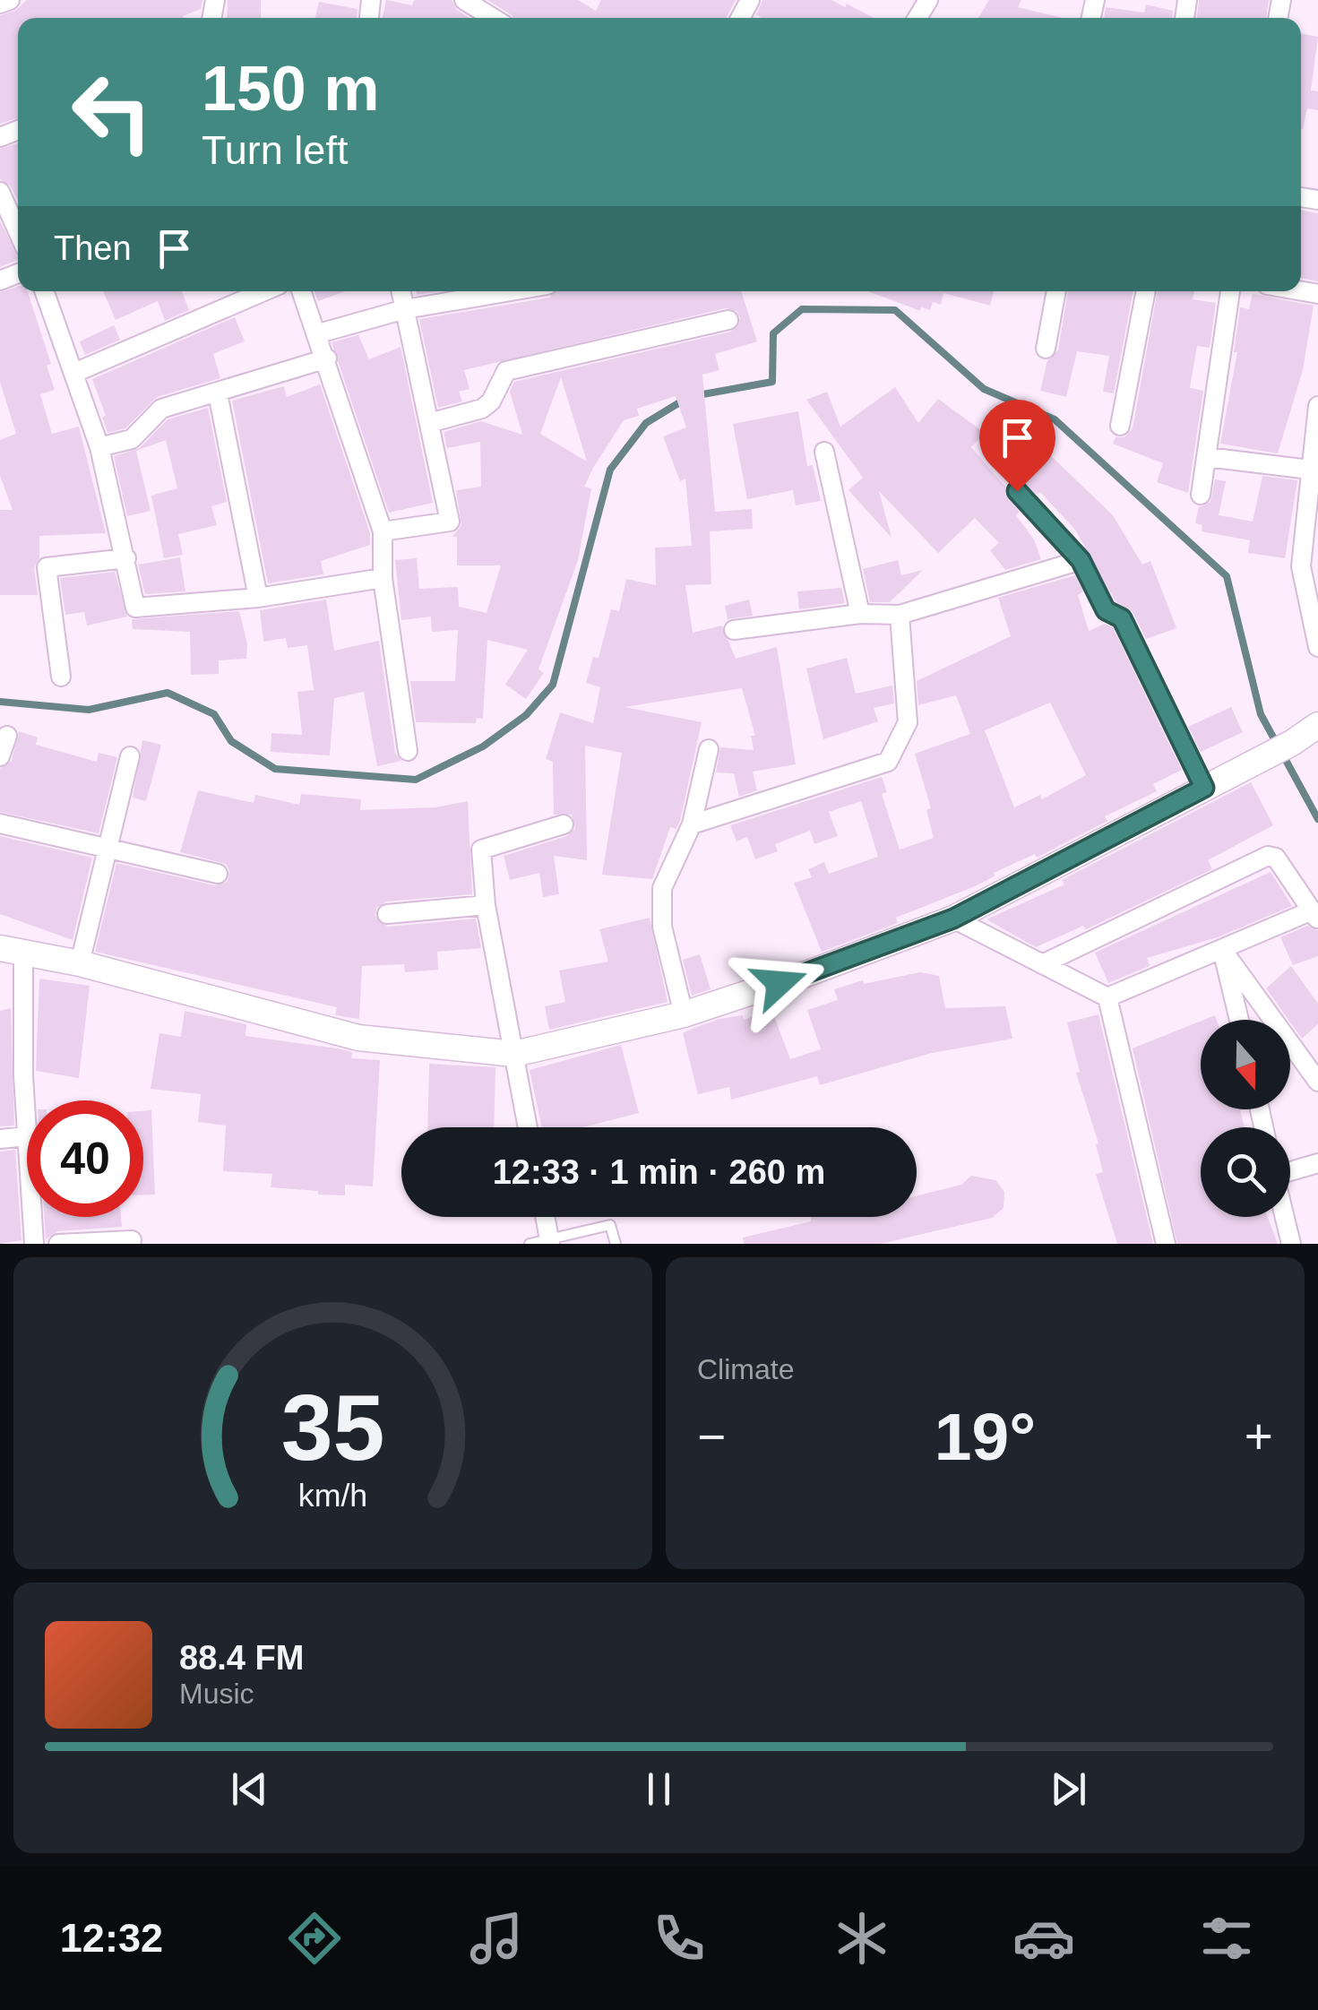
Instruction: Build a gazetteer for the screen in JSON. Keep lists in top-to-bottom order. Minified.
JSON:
{"north":"bottom","page":{"turn":["150 m","Turn left"],"then":"Then","limit":"40","trip":"12:33 · 1 min · 260 m","tile":"Climate","heat":["−","19°","+"],"song":["88.4 FM","Music"],"tabs":"12:32","gauge":["35","km/h"]}}
